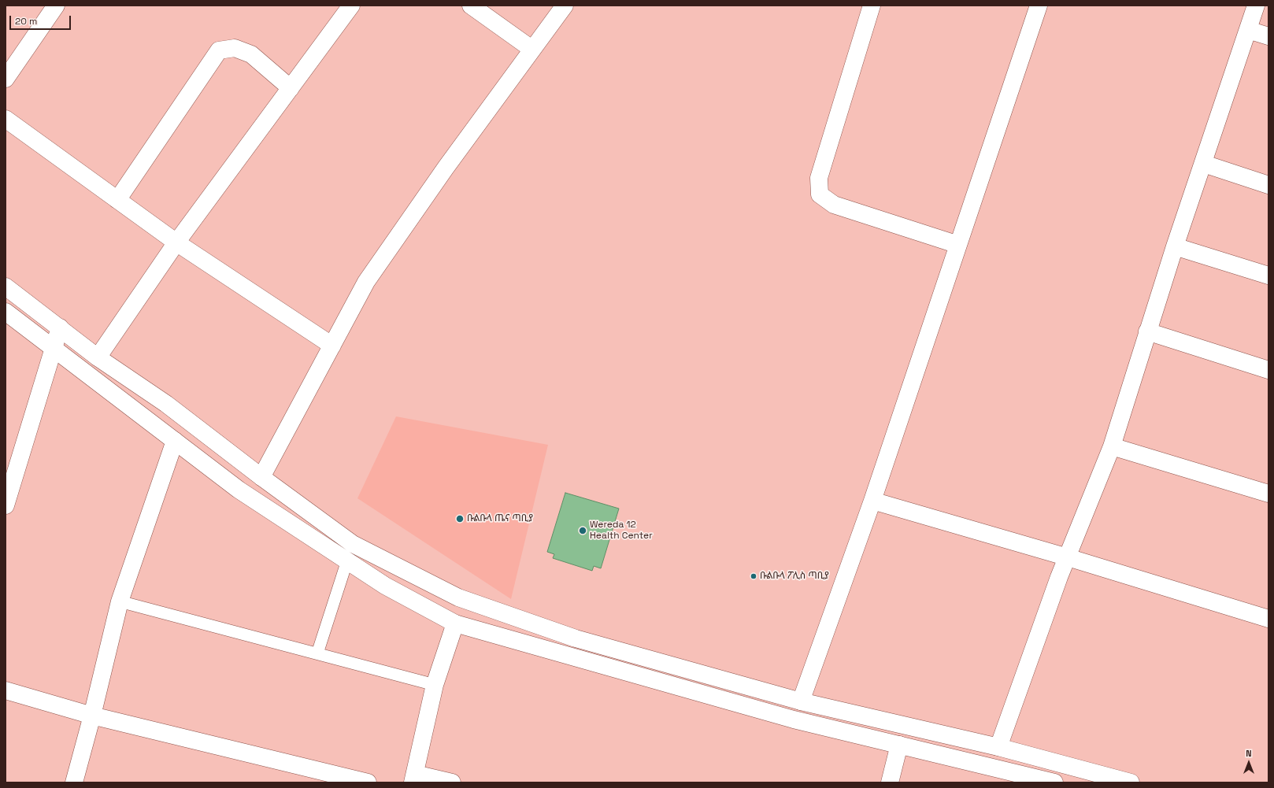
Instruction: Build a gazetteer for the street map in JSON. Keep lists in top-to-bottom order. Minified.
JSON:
{"places":["ቡልቡላ ጤና ጣቢያ","Wereda 12 Health Center","ቡልቡላ ፖሊስ ጣቢያ"],"scale_bar":"20 m","north":"top"}
